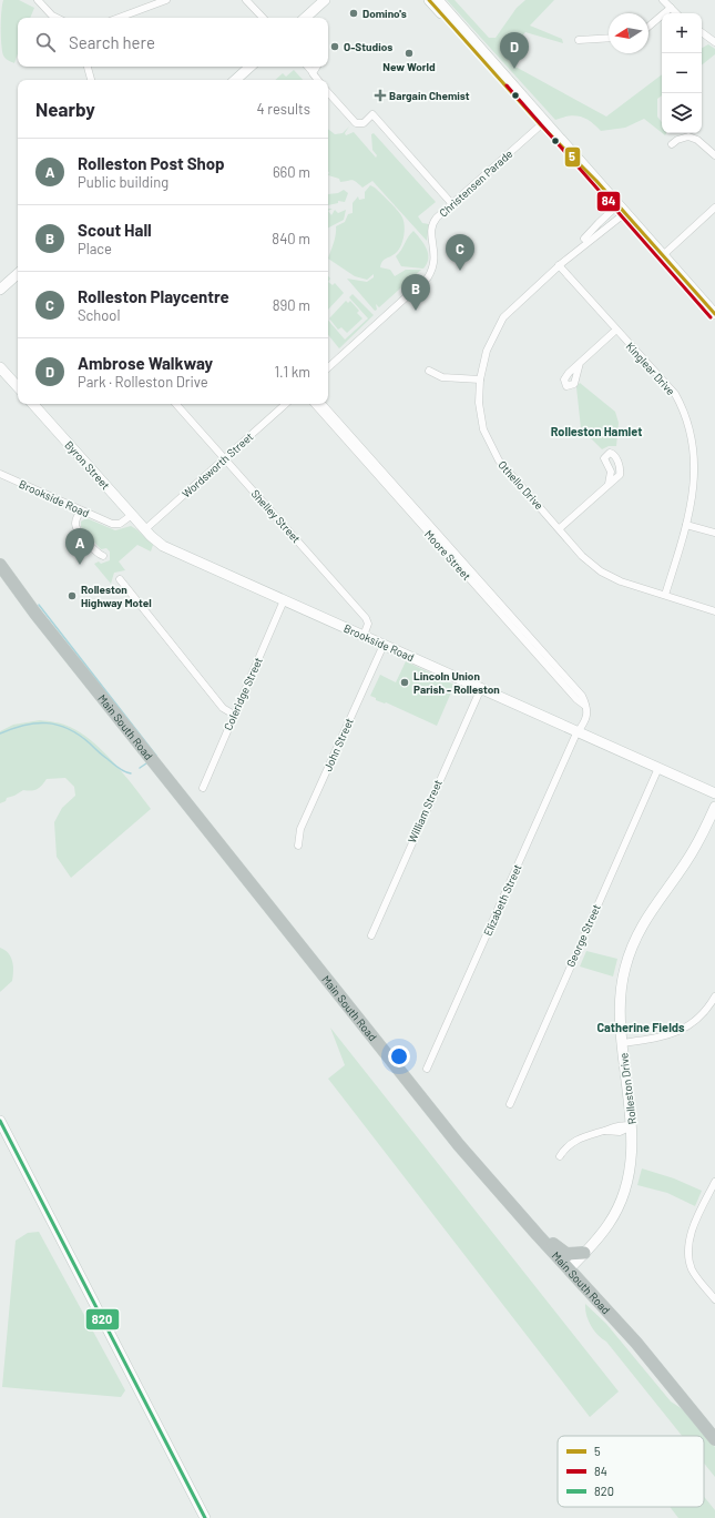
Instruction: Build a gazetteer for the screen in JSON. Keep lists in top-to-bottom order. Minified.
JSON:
{"streets":{"highway":["Main South Road"],"street":["Christensen Parade","Kinglear Drive","Byron Street","Wordsworth Street","Othello Drive","Brookside Road","Shelley Street","Moore Street","Coleridge Street","John Street","William Street","Elizabeth Street","George Street","Rolleston Drive"]},"crossings":[["Kinglear Drive","Othello Drive"],["Byron Street","Wordsworth Street"],["Byron Street","Brookside Road"],["Wordsworth Street","Brookside Road"],["Wordsworth Street","Shelley Street"],["Brookside Road","Shelley Street"],["Brookside Road","Coleridge Street"],["Brookside Road","John Street"],["Brookside Road","William Street"],["Brookside Road","Elizabeth Street"],["Brookside Road","George Street"],["Main South Road","Rolleston Drive"]],"districts":["Rolleston Hamlet","Catherine Fields"],"places":{"other":["Domino's","O-Studios","New World","Rolleston Highway Motel","Lincoln Union Parish - Rolleston"],"health":["Bargain Chemist"]},"lines":["transit line 5","transit line 84","transit line 820"],"legend":["5","84","820"],"north":"left","page":{"map_buttons":["+","−"],"search":"Search here","pins":["D","C","B","A"],"heading":["Nearby","4 results"],"list":[{"mark":"A","name":"Rolleston Post Shop","note":"Public building","value":"660 m"},{"mark":"B","name":"Scout Hall","note":"Place","value":"840 m"},{"mark":"C","name":"Rolleston Playcentre","note":"School","value":"890 m"},{"mark":"D","name":"Ambrose Walkway","note":"Park · Rolleston Drive","value":"1.1 km"}]}}
